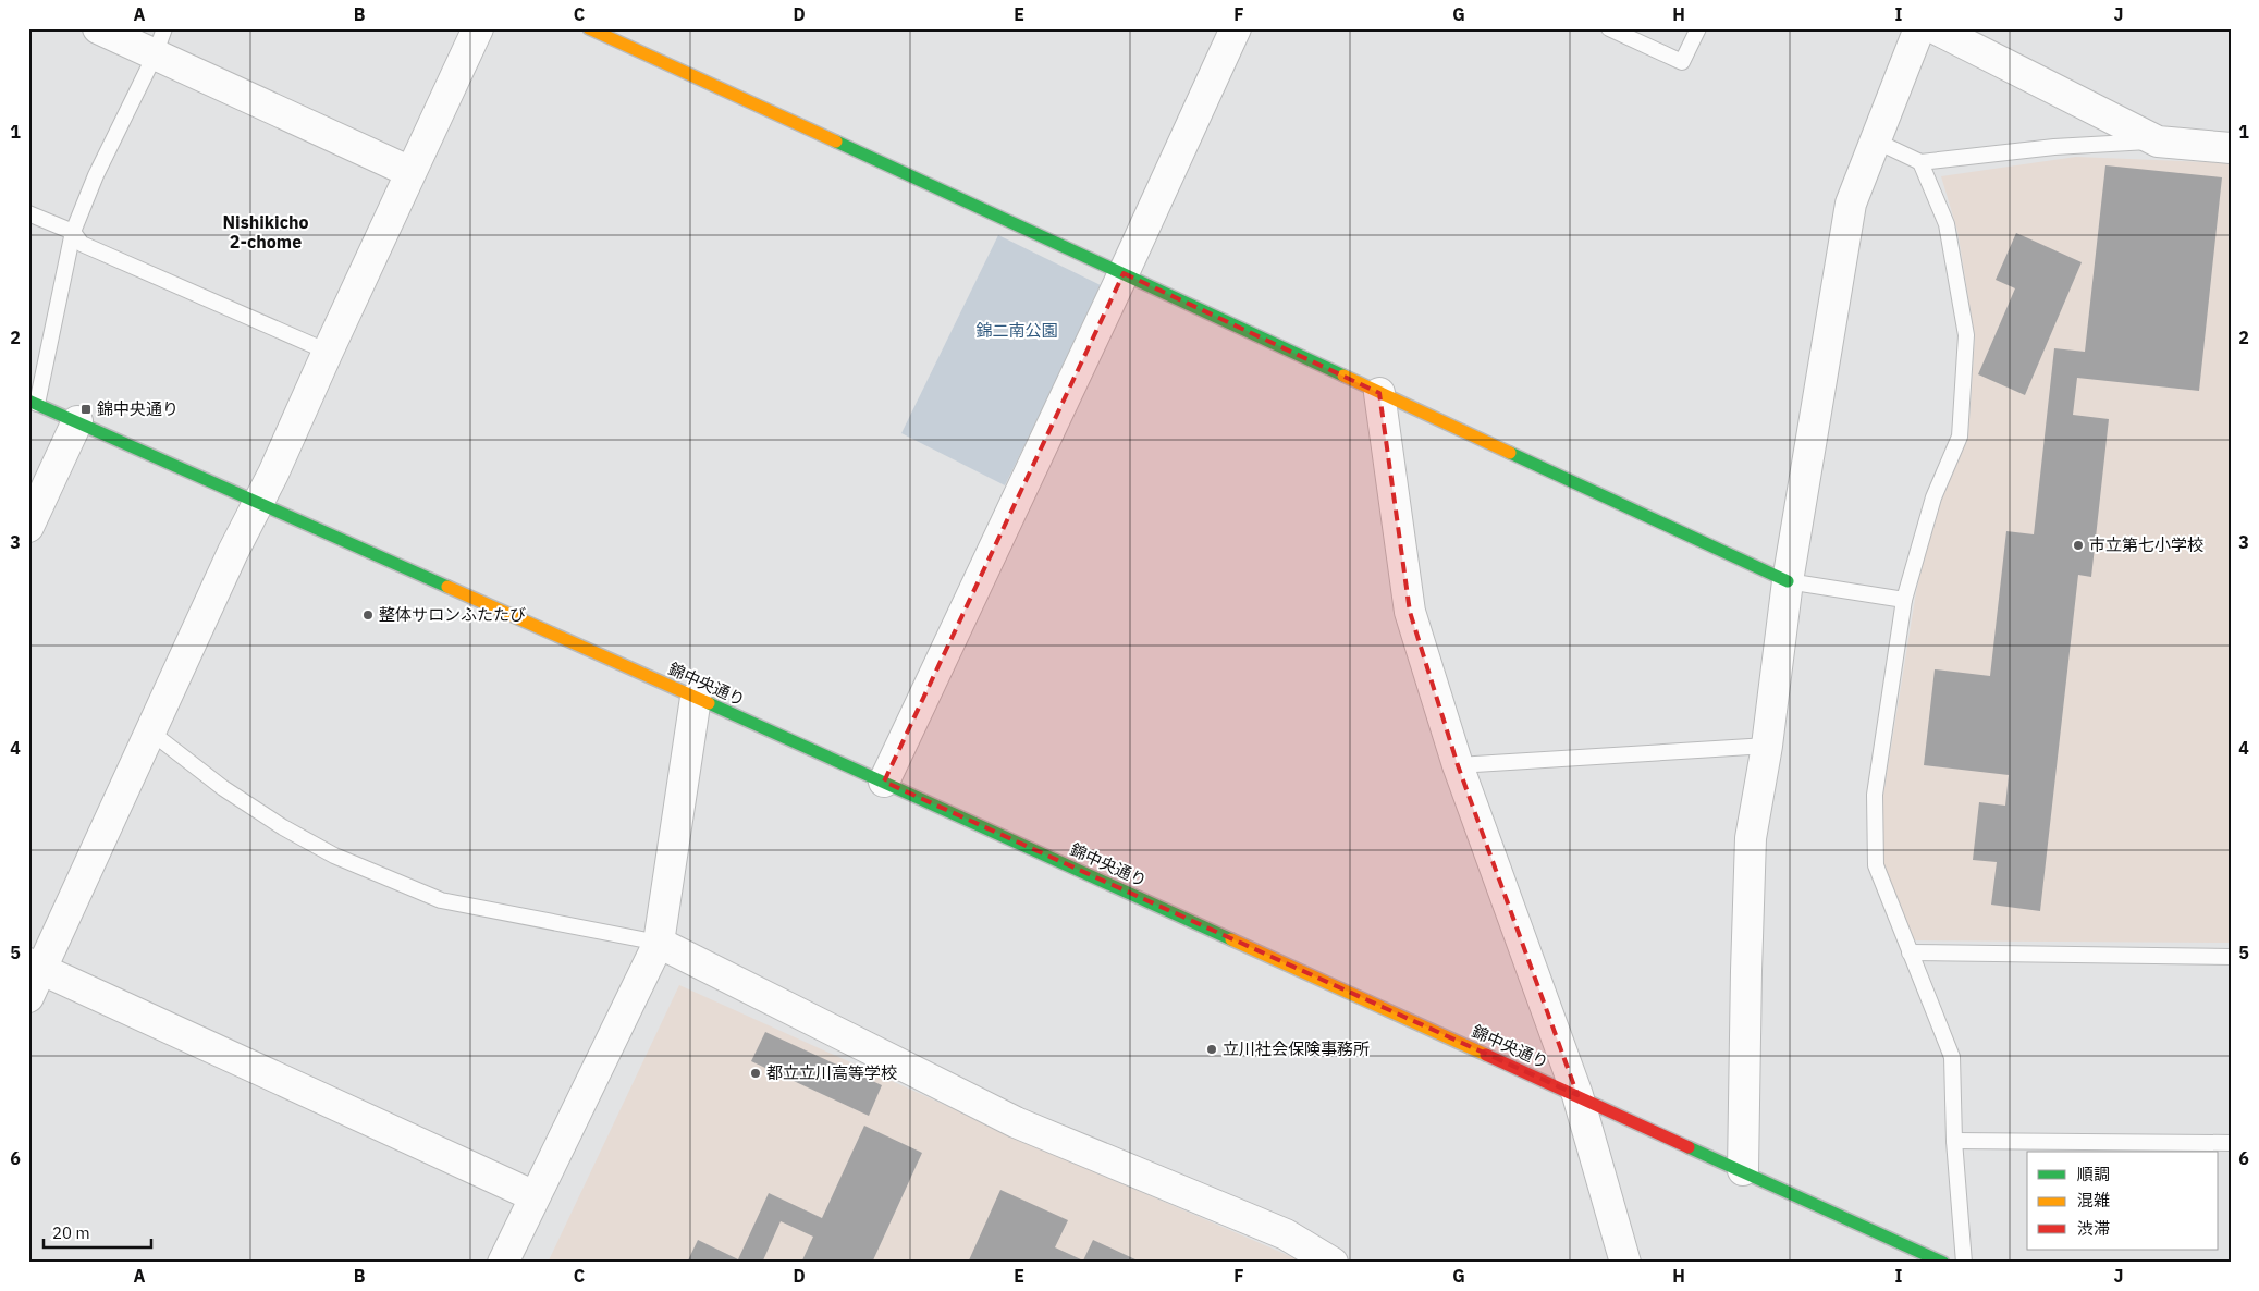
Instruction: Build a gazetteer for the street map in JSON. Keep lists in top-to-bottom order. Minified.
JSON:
{"streets":{"street":["錦中央通り"]},"districts":["Nishikicho 2-chome"],"parks":["錦二南公園"],"places":{"transit":["錦中央通り"],"other":["市立第七小学校","整体サロンふたたび","立川社会保険事務所","都立立川高等学校"]},"legend":["順調","混雑","渋滞"],"scale_bar":"20 m","grid":{"columns":["A","B","C","D","E","F","G","H","I","J"],"rows":["1","2","3","4","5","6"]}}
